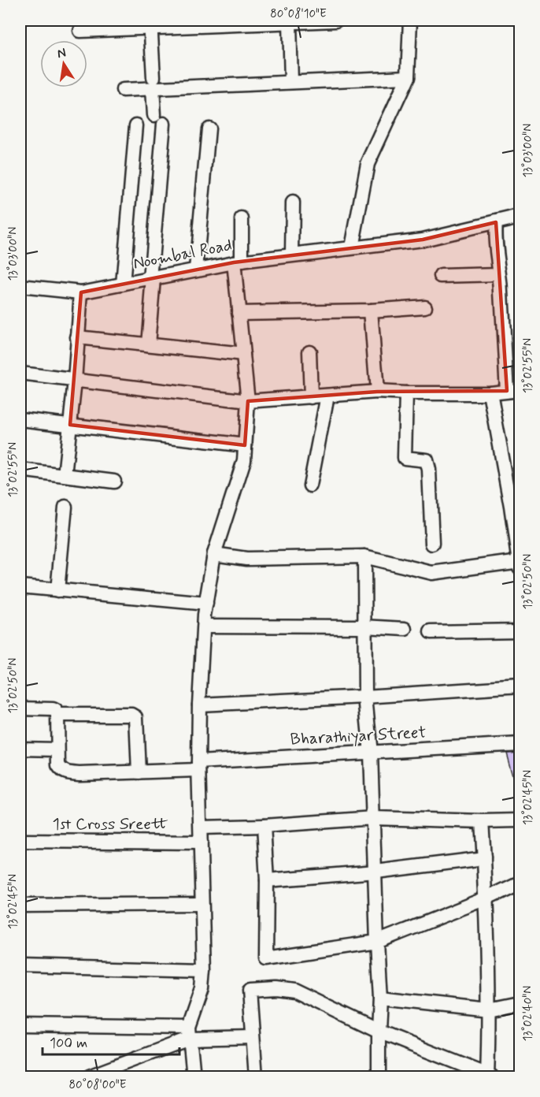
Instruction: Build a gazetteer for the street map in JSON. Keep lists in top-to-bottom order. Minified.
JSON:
{"streets":{"street":["Noombal Road","Bharathiyar Street","1st Cross Sreett"]},"scale_bar":"100 m","north":"top","coordinates":["80°08'10\"E","13°03'00\"N","13°02'55\"N","13°02'50\"N","13°02'45\"N","13°02'40\"N","80°08'00\"E"]}
